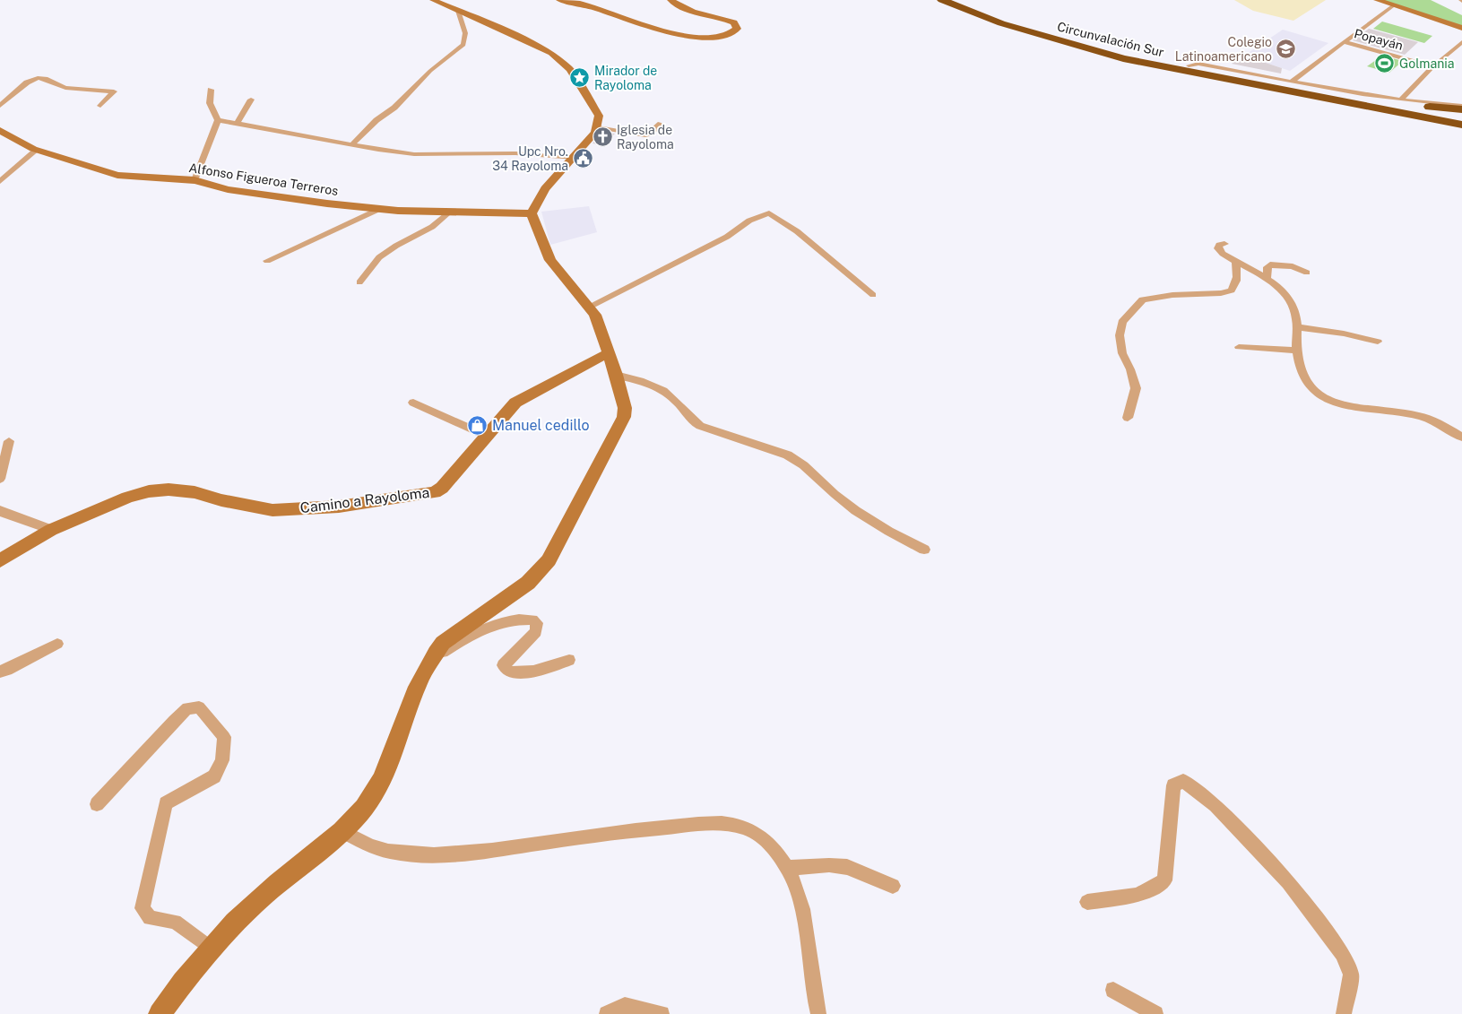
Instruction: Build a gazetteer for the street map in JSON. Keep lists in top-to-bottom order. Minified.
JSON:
{"streets":{"highway":["Circunvalación Sur"],"street":["Popayán","Alfonso Figueroa Terreros","Camino a Rayoloma"]},"places":{"school or university":["Colegio Latinoamericano"],"sports":["Golmania"],"place":["Mirador de Rayoloma"],"church":["Iglesia de Rayoloma"],"public building":["Upc Nro. 34 Rayoloma"],"shop":["Manuel cedillo"]}}
